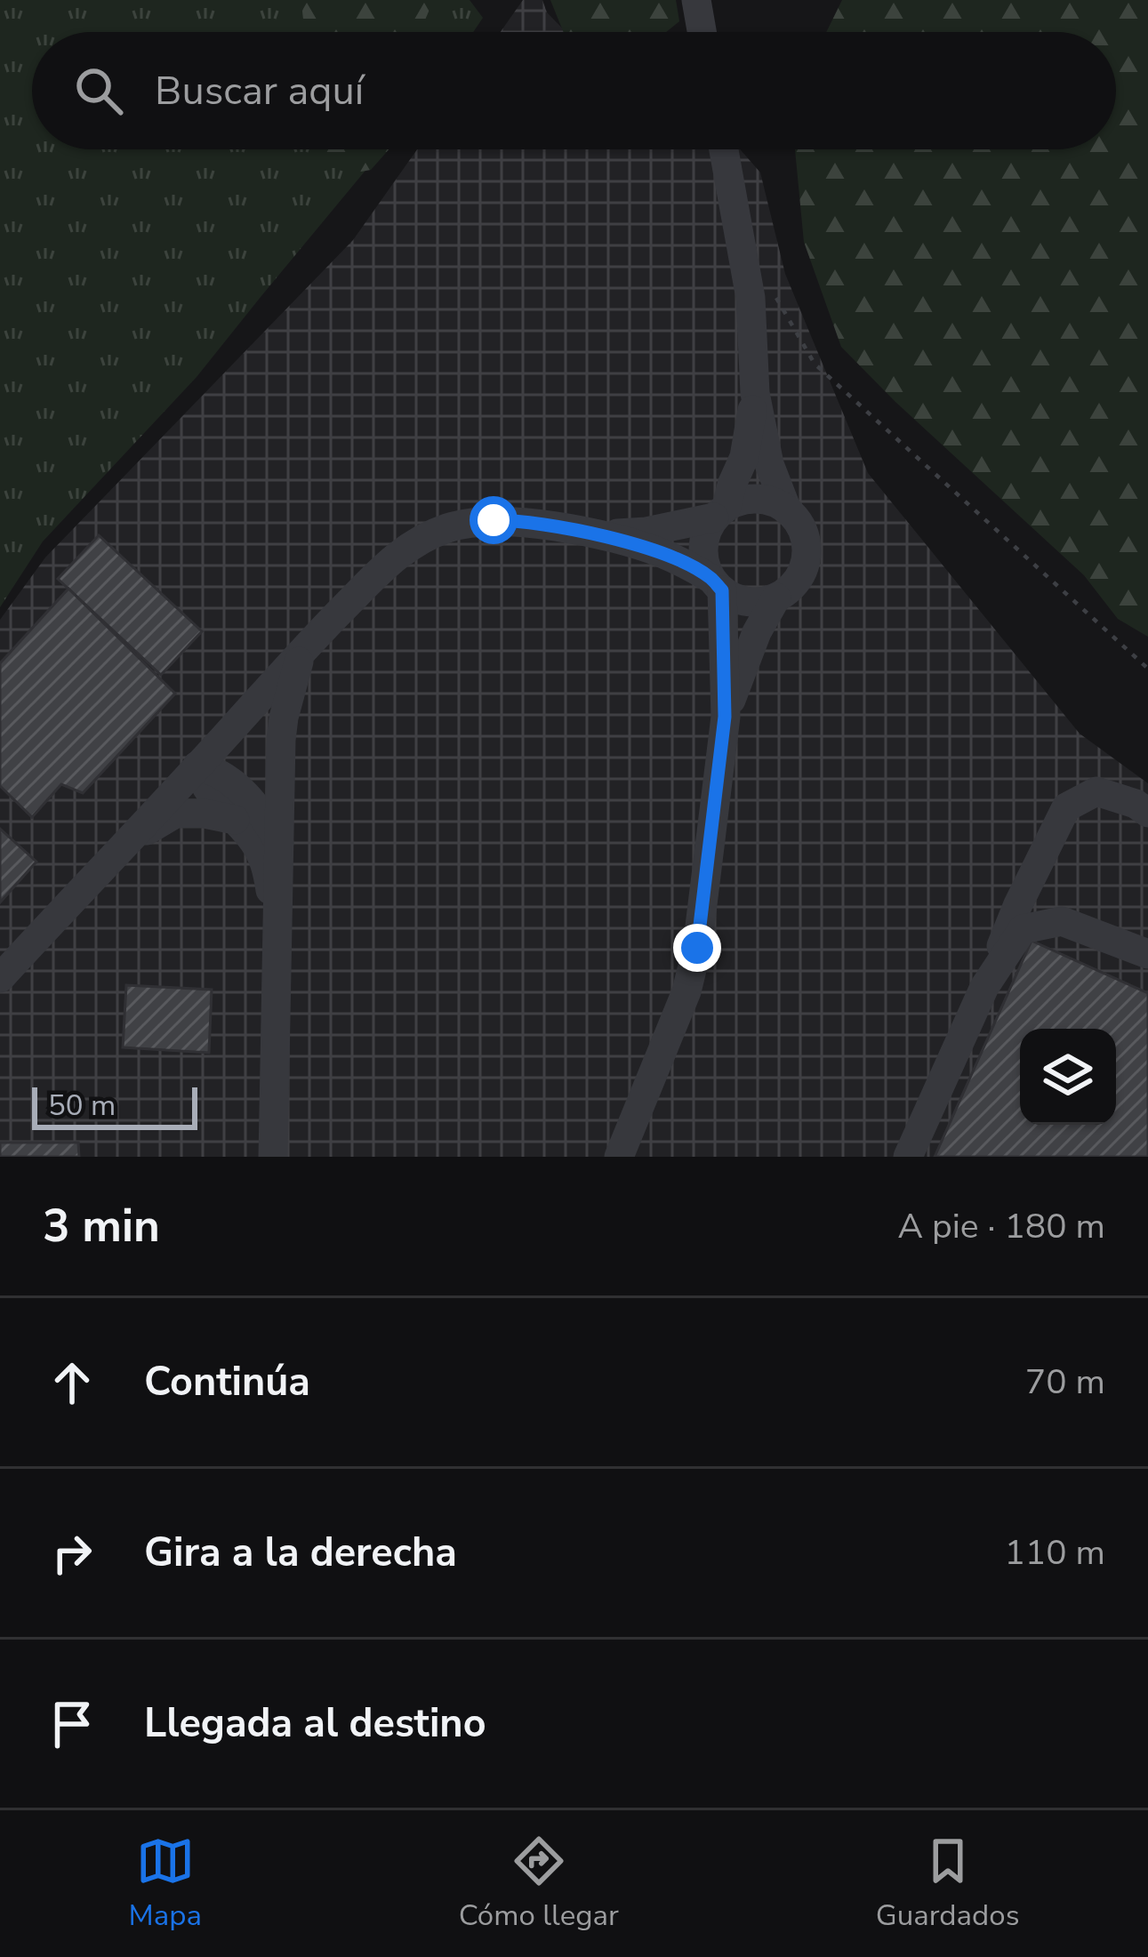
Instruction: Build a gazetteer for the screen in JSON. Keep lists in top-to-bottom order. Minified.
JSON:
{"scale_bar":"50 m","page":{"search":"Buscar aquí","scale":"50 m","heading":["3 min","A pie · 180 m"],"list":[["Continúa","70 m"],["Gira a la derecha","110 m"],"Llegada al destino"],"nav":["Mapa","Cómo llegar","Guardados"]}}
